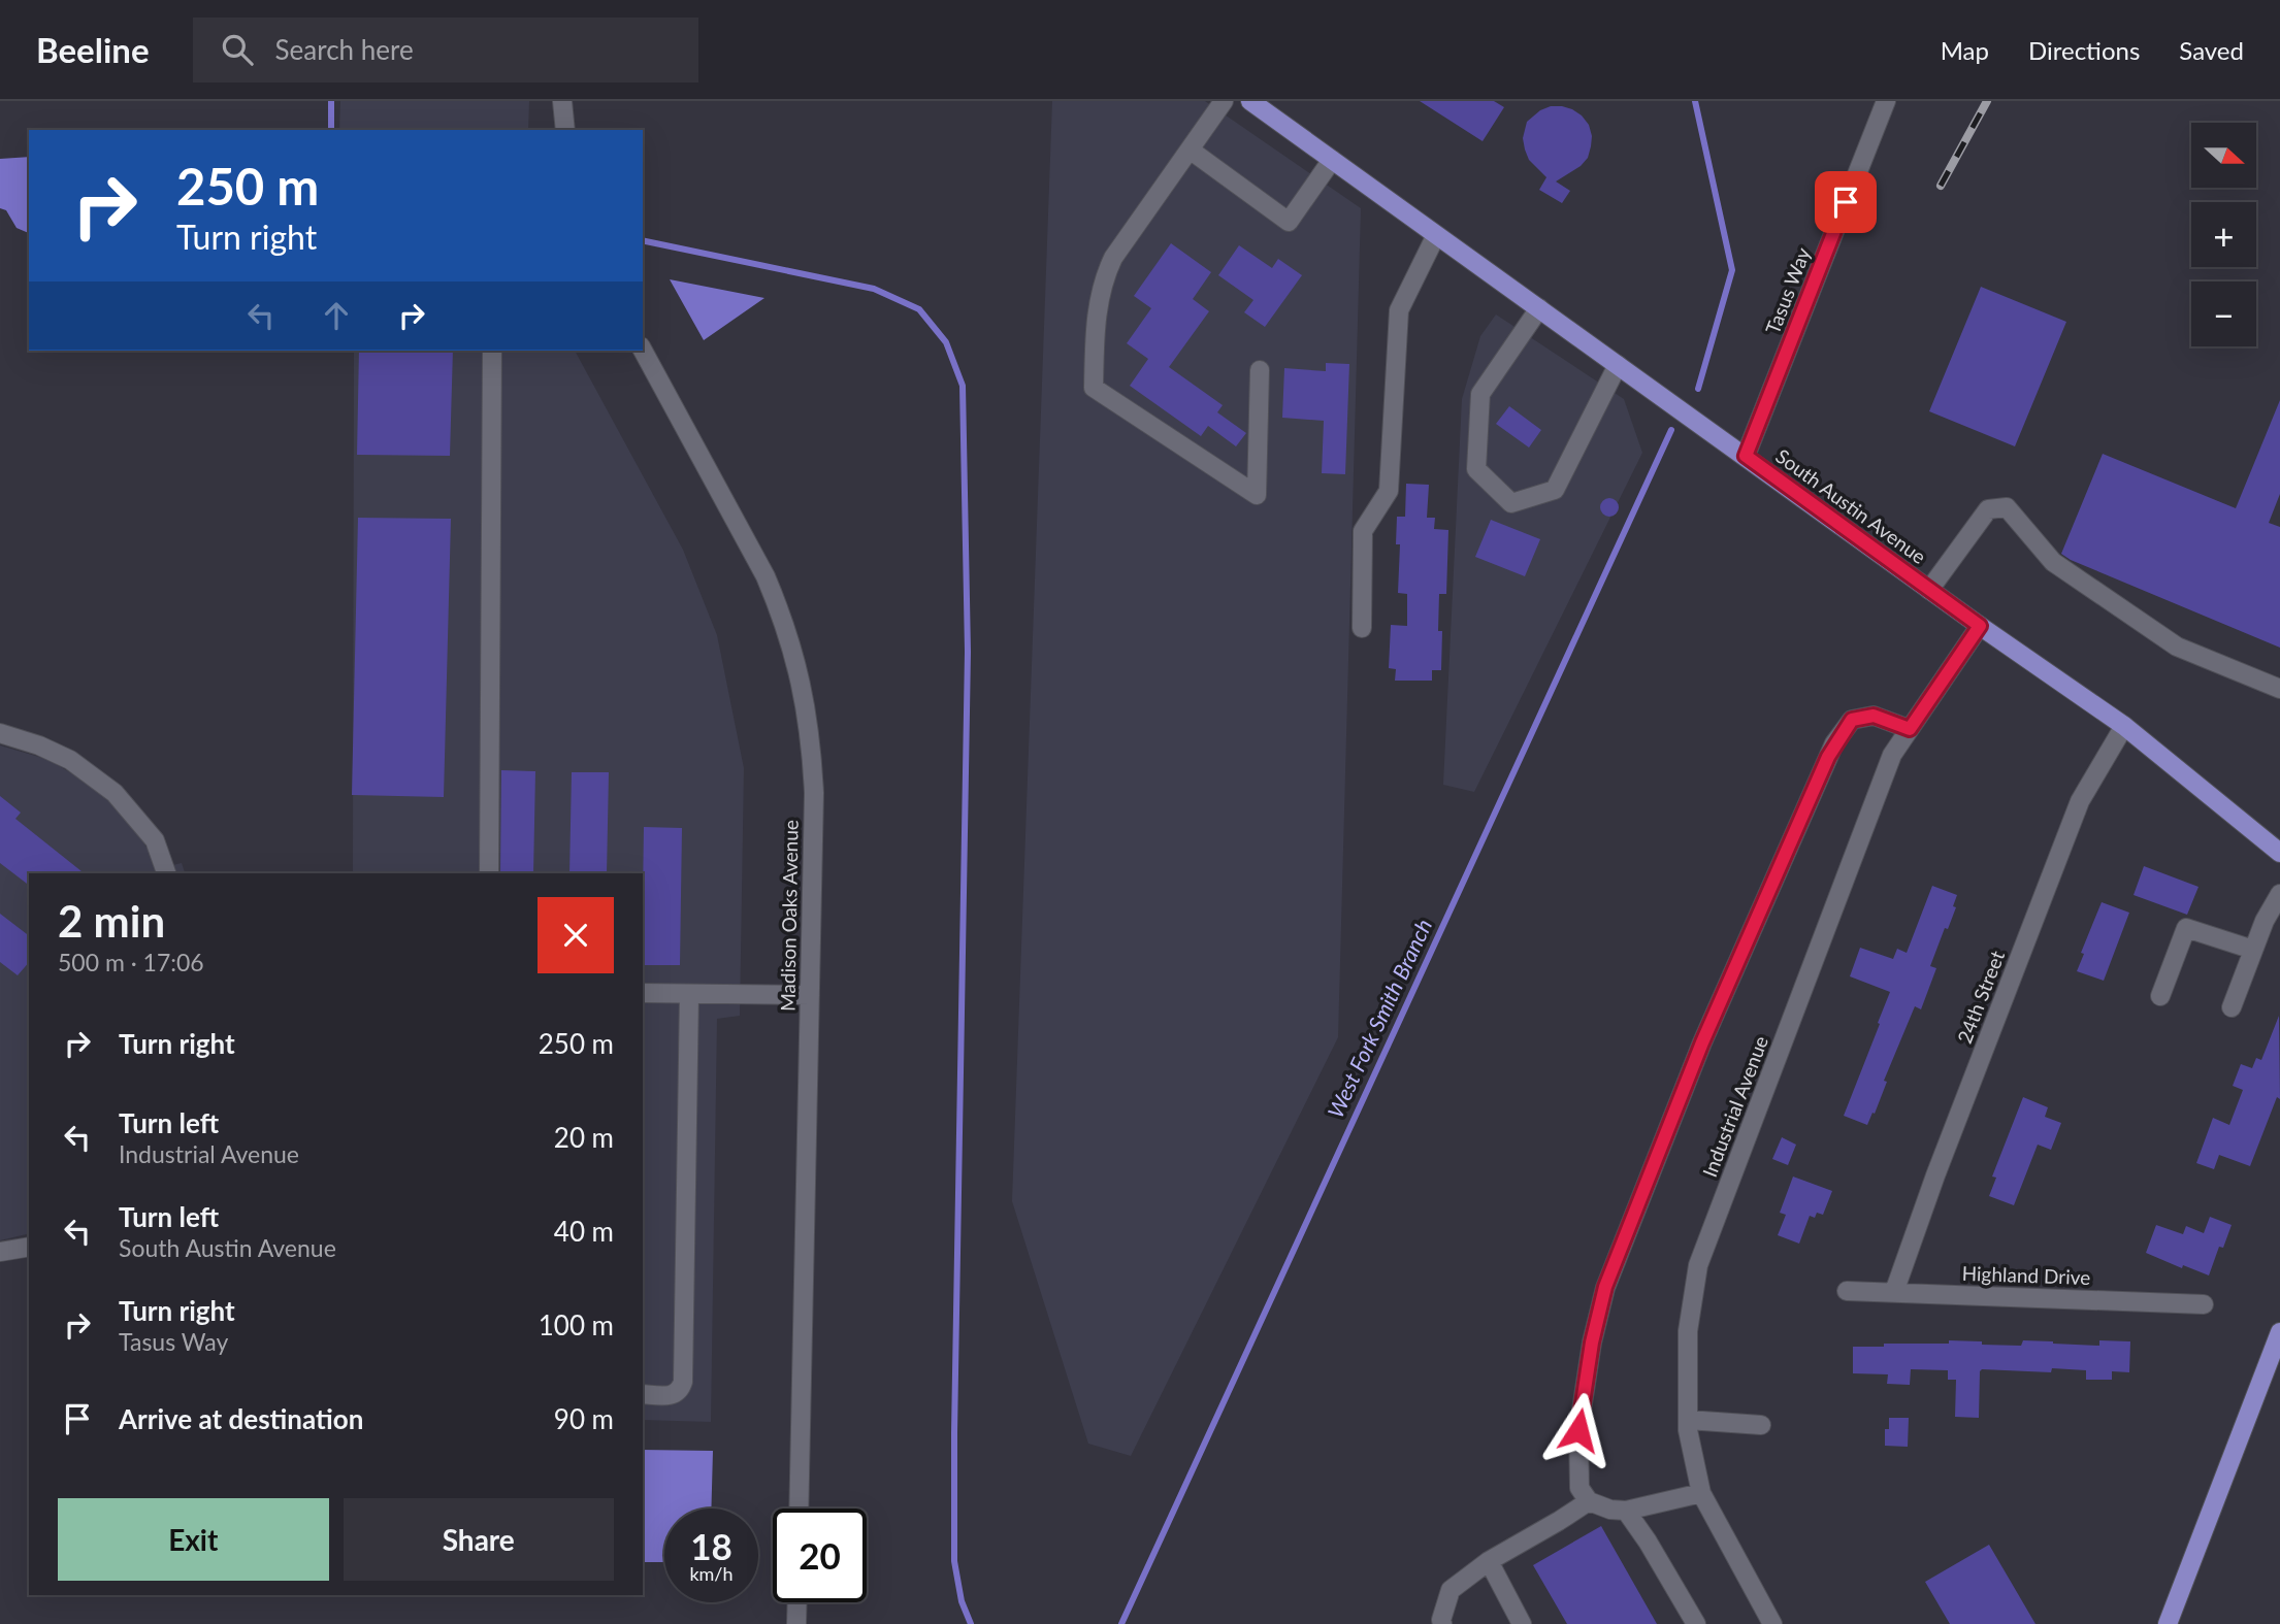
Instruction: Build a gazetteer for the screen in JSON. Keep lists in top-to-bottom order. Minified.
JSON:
{"streets":{"main road":["South Austin Avenue"],"street":["Tasus Way","Madison Oaks Avenue","24th Street","Industrial Avenue","Highland Drive"]},"crossings":[["Tasus Way","South Austin Avenue"],["South Austin Avenue","24th Street"],["South Austin Avenue","Industrial Avenue"],["24th Street","Highland Drive"]],"water":["West Fork Smith Branch"],"north":"right","page":{"header":"Beeline","search":"Search here","nav":["Map","Directions","Saved"],"map_buttons":["+","−"],"turn":["250 m","Turn right"],"heading":["2 min","500 m · 17:06"],"list":[{"name":"Turn right","value":"250 m"},{"name":"Turn left","note":"Industrial Avenue","value":"20 m"},{"name":"Turn left","note":"South Austin Avenue","value":"40 m"},{"name":"Turn right","note":"Tasus Way","value":"100 m"},{"name":"Arrive at destination","value":"90 m"}],"buttons":["Exit","Share"],"speed":"18 km/h","limit":"20"}}
